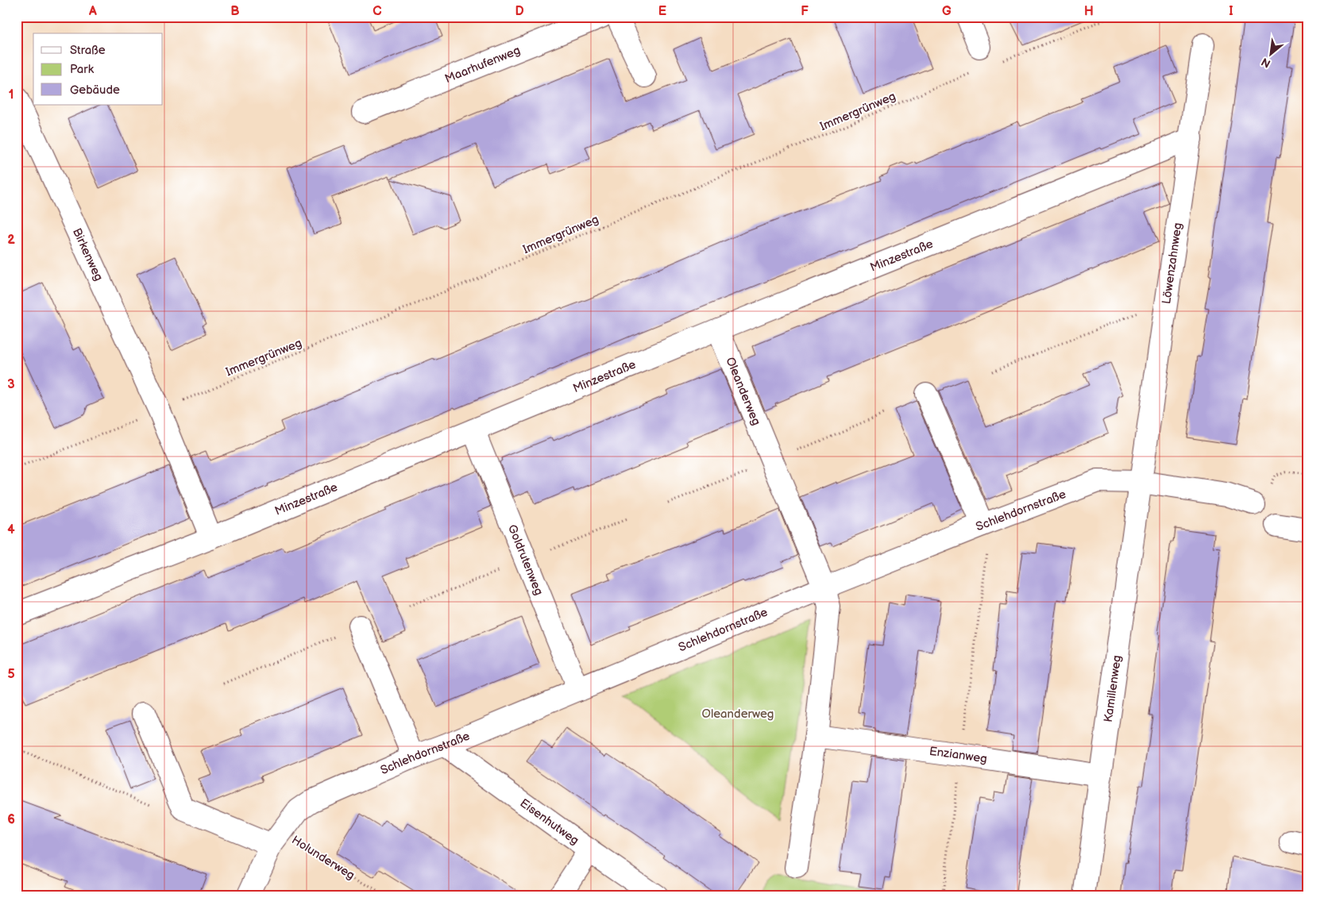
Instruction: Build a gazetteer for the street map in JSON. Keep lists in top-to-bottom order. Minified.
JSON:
{"streets":{"street":["Maarhufenweg","Birkenweg","Minzestraße","Löwenzahnweg","Oleanderweg","Schlehdornstraße","Goldrutenweg","Kamillenweg","Enzianweg","Eisenhutweg"],"path":["Immergrünweg","Holunderweg"]},"crossings":[["Immergrünweg","Birkenweg"],["Birkenweg","Minzestraße"],["Minzestraße","Löwenzahnweg"],["Minzestraße","Oleanderweg"],["Minzestraße","Goldrutenweg"],["Löwenzahnweg","Schlehdornstraße"],["Löwenzahnweg","Kamillenweg"],["Oleanderweg","Schlehdornstraße"],["Oleanderweg","Enzianweg"],["Schlehdornstraße","Goldrutenweg"],["Schlehdornstraße","Kamillenweg"],["Schlehdornstraße","Eisenhutweg"],["Schlehdornstraße","Holunderweg"],["Kamillenweg","Enzianweg"]],"parks":["Oleanderweg"],"legend":["Straße","Park","Gebäude"],"north":"bottom left","grid":{"columns":["A","B","C","D","E","F","G","H","I"],"rows":["1","2","3","4","5","6"]}}
